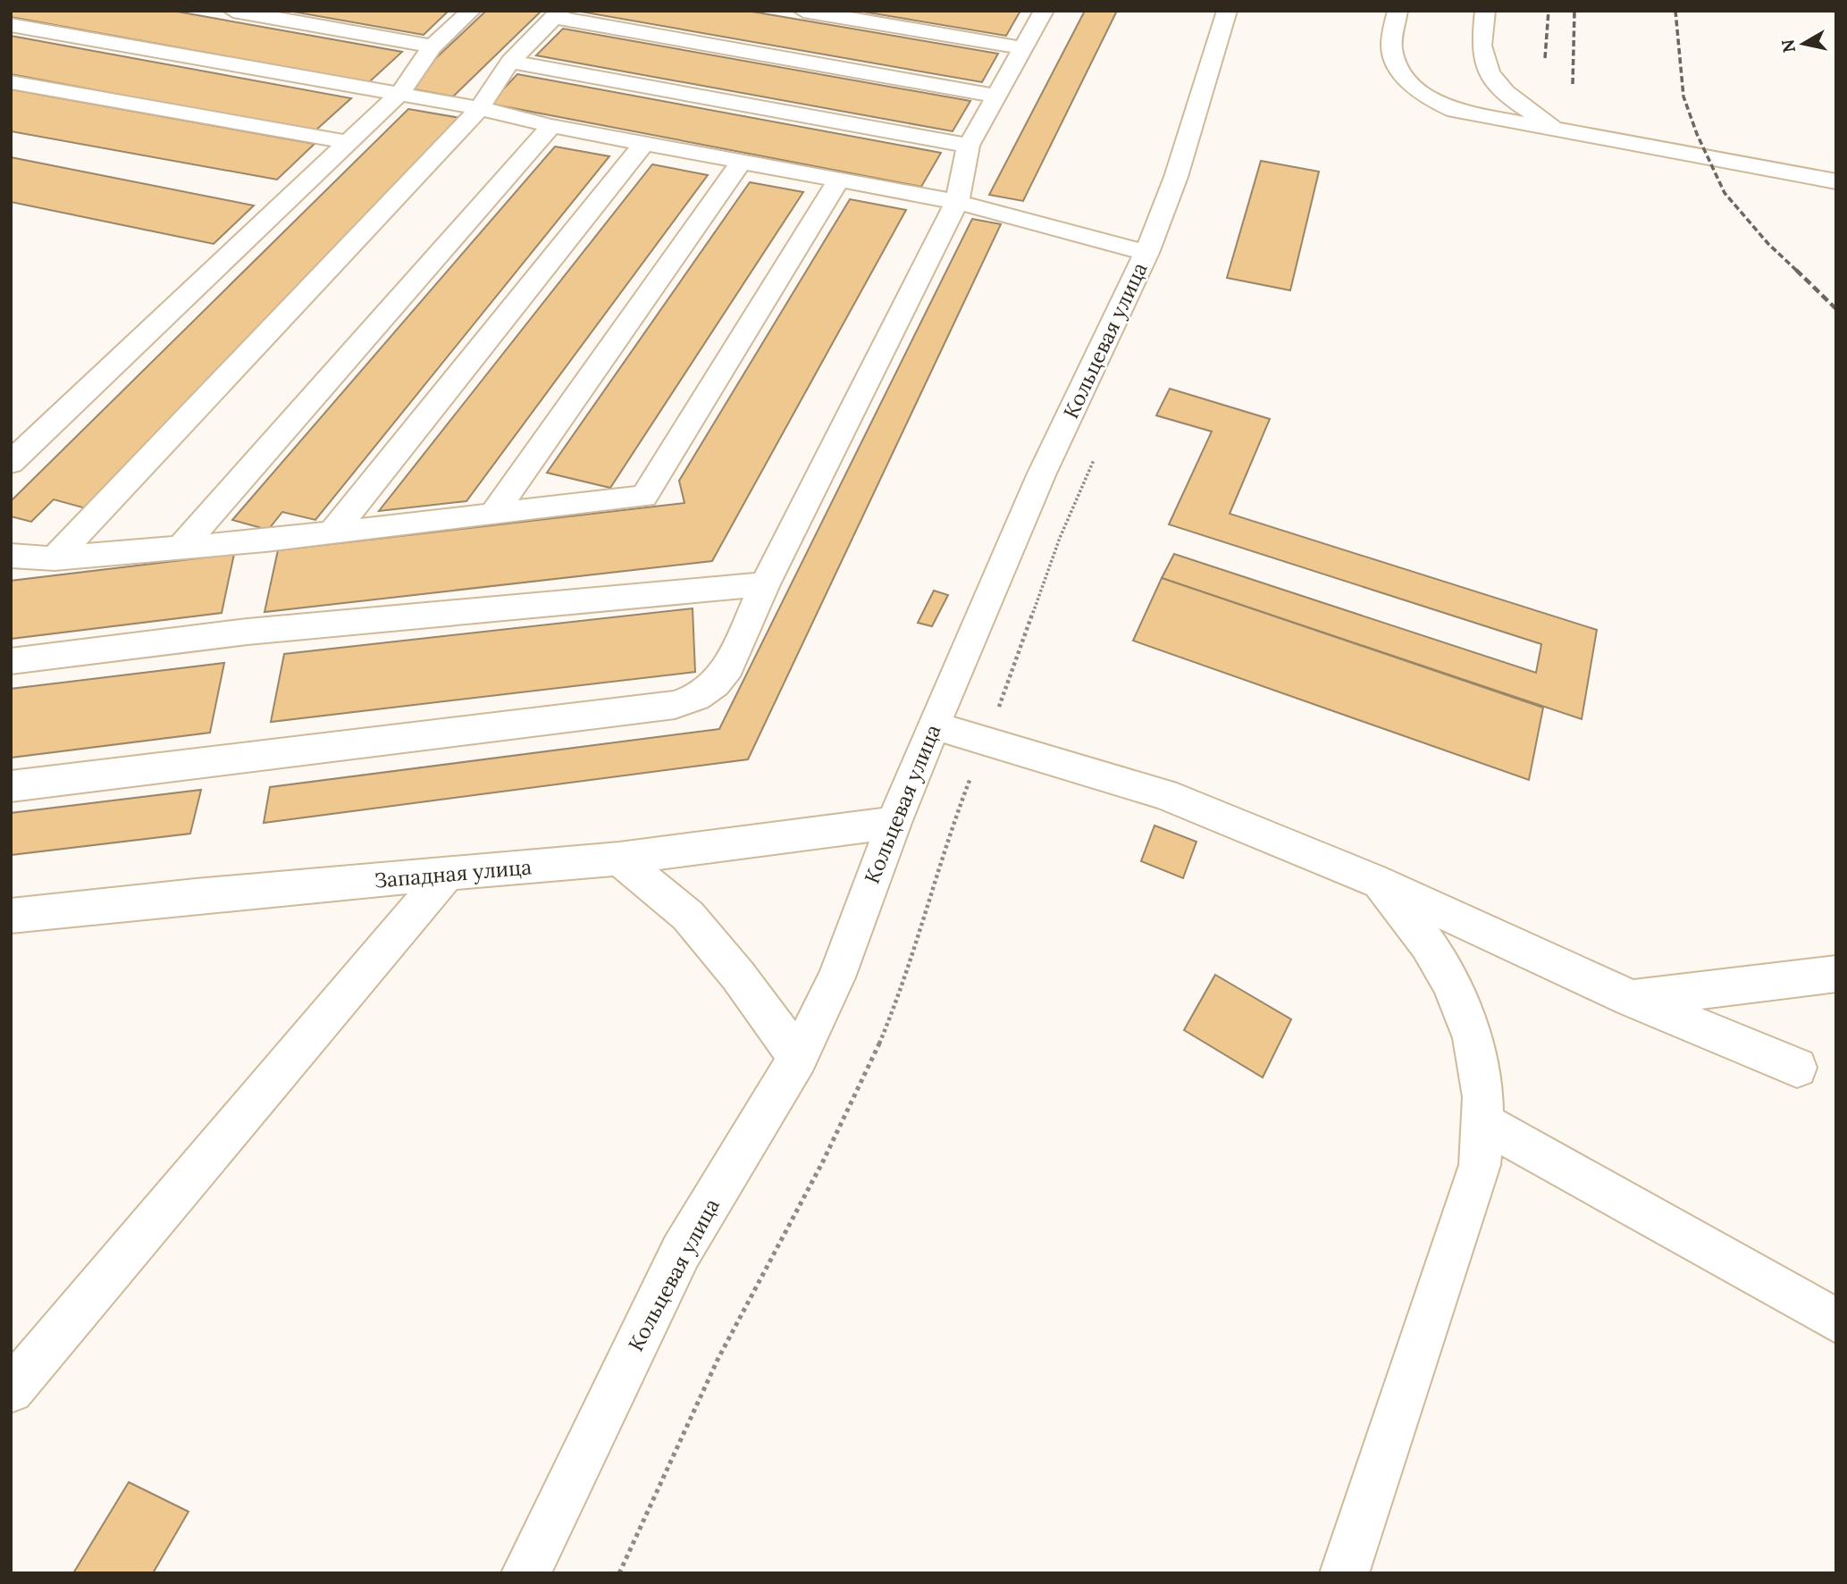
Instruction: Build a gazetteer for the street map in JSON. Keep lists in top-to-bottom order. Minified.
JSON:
{"streets":{"street":["Кольцевая улица","Западная улица"]},"crossings":[["Кольцевая улица","Западная улица"]],"north":"left"}
